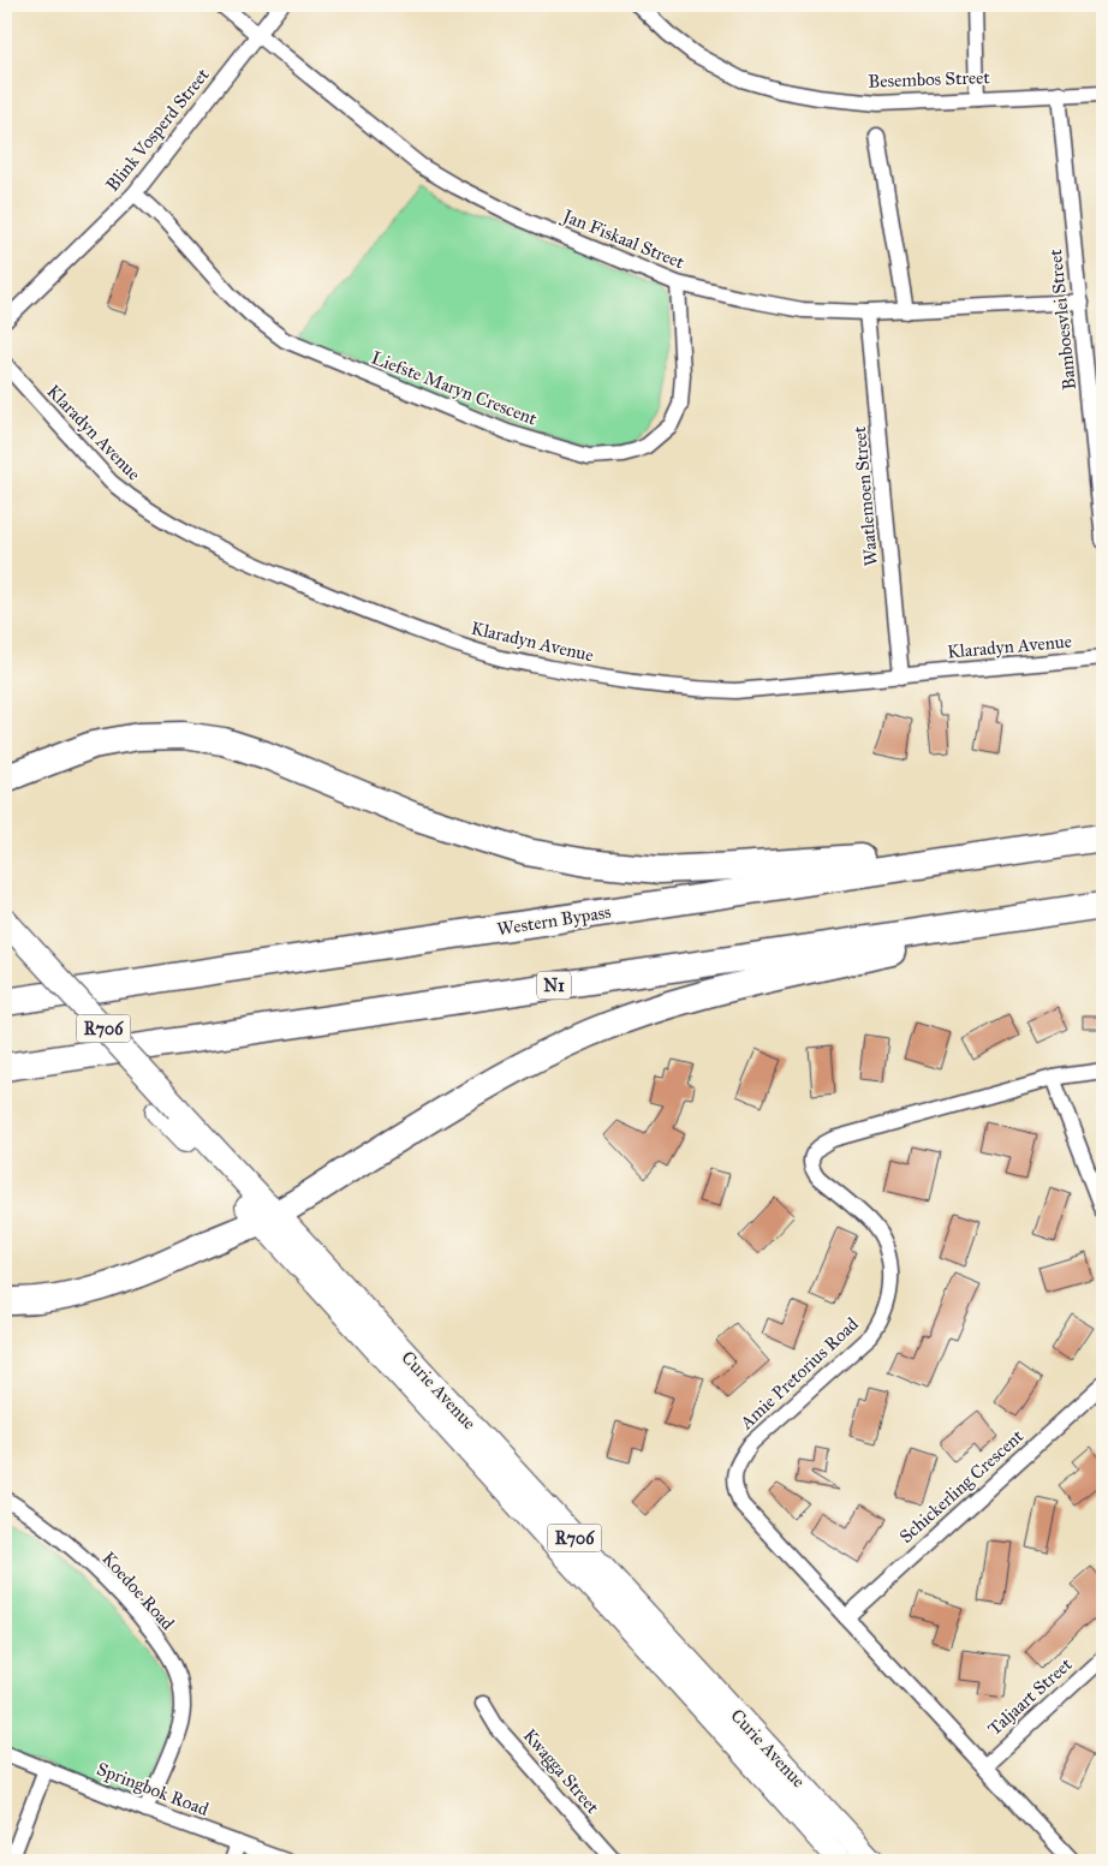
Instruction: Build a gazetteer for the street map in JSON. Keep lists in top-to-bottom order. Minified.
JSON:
{"streets":{"highway":["Western Bypass","N1"],"main road":["R706","Curie Avenue"],"street":["Besembos Street","Blink Vosperd Street","Jan Fiskaal Street","Bamboesvlei Street","Liefste Maryn Crescent","Klaradyn Avenue","Waatlemoen Street","Amie Pretorius Road","Schickerling Crescent","Koedoe Road","Taljaart Street","Kwagga Street","Springbok Road"]},"crossings":[["Besembos Street","Bamboesvlei Street"],["Blink Vosperd Street","Jan Fiskaal Street"],["Blink Vosperd Street","Liefste Maryn Crescent"],["Jan Fiskaal Street","Bamboesvlei Street"],["Jan Fiskaal Street","Liefste Maryn Crescent"],["Jan Fiskaal Street","Waatlemoen Street"],["Klaradyn Avenue","Waatlemoen Street"],["Amie Pretorius Road","Schickerling Crescent"],["Amie Pretorius Road","Taljaart Street"],["Koedoe Road","Springbok Road"]]}
